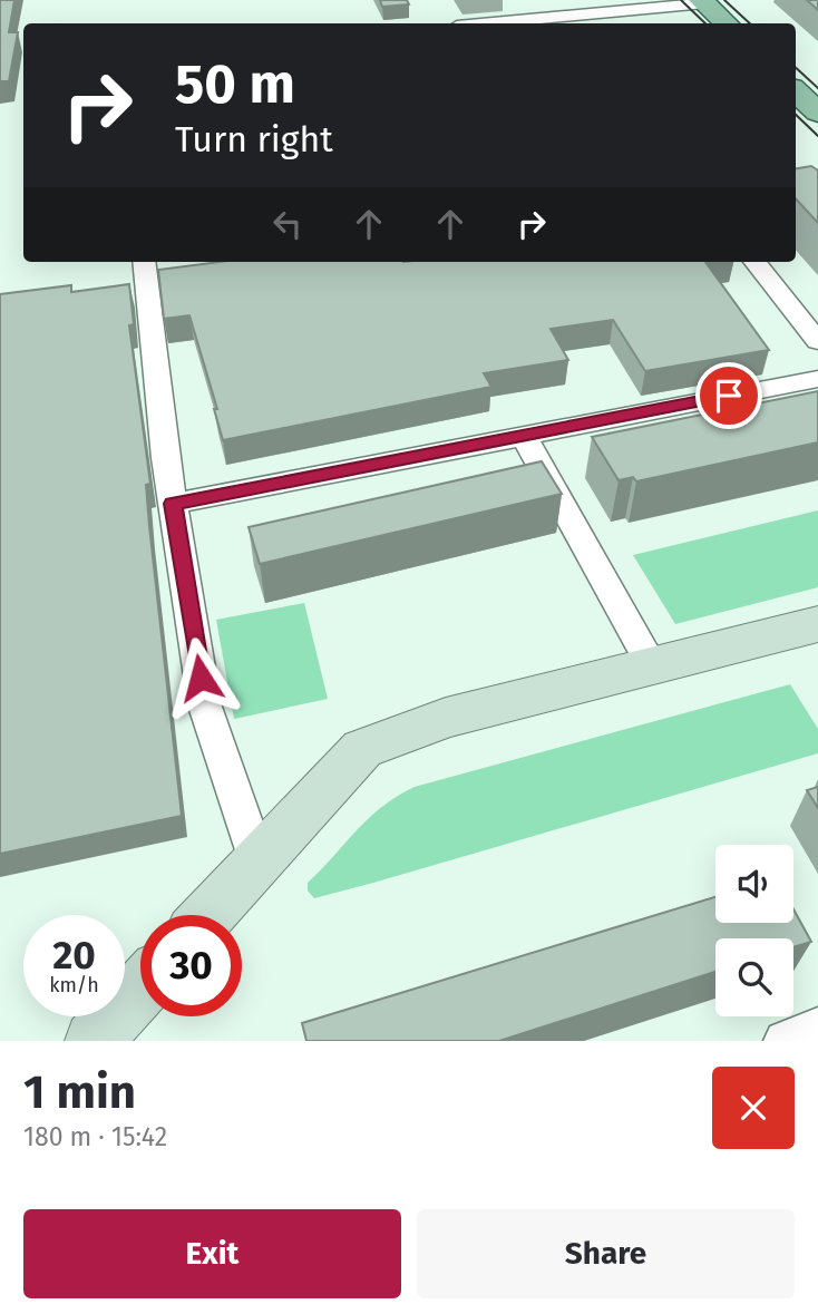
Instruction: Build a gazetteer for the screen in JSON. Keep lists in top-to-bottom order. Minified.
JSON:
{"page":{"turn":["50 m","Turn right"],"speed":"20 km/h","limit":"30","heading":["1 min","180 m · 15:42"],"buttons":["Exit","Share"]}}
